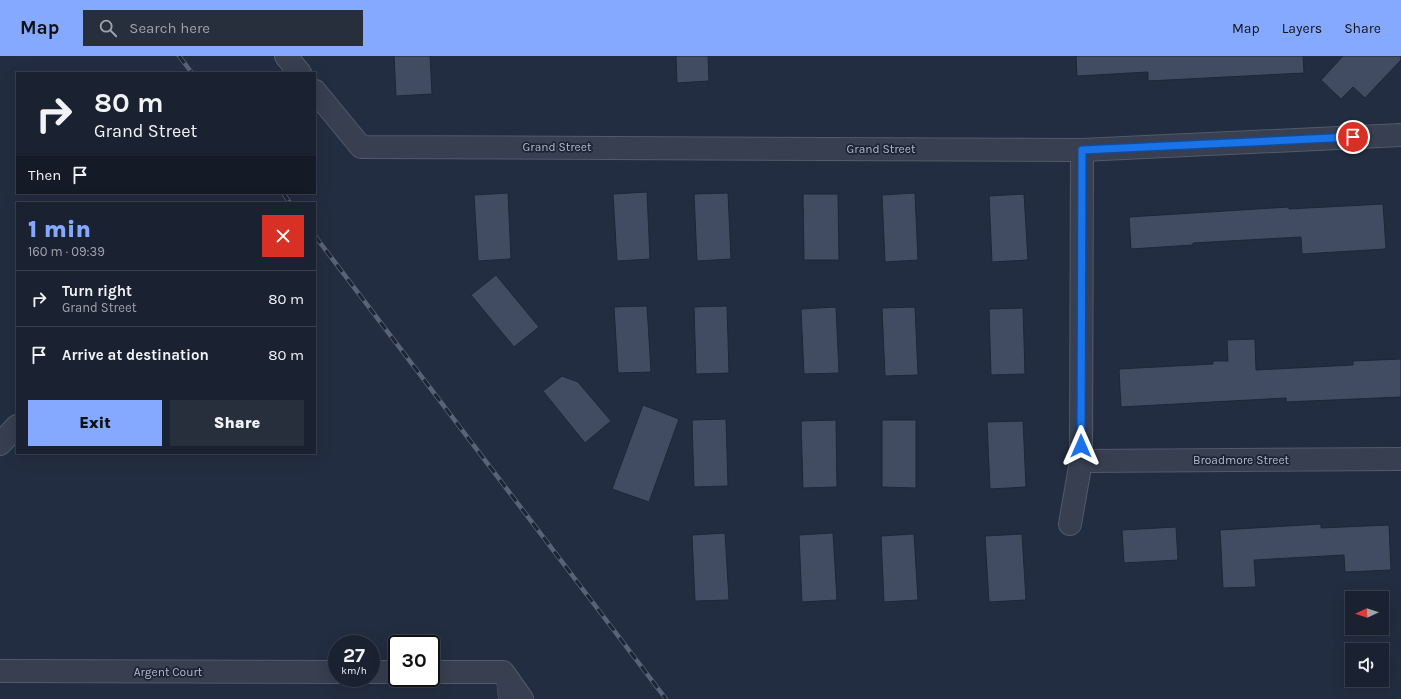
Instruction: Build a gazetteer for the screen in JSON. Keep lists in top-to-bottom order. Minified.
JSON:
{"streets":{"street":["Grand Street","Broadmore Street","Argent Court"]},"north":"left","page":{"header":"Map","search":"Search here","nav":["Map","Layers","Share"],"turn":["80 m","Grand Street"],"then":"Then","heading":["1 min","160 m · 09:39"],"list":[{"name":"Turn right","note":"Grand Street","value":"80 m"},{"name":"Arrive at destination","value":"80 m"}],"buttons":["Exit","Share"],"speed":"27 km/h","limit":"30"}}
